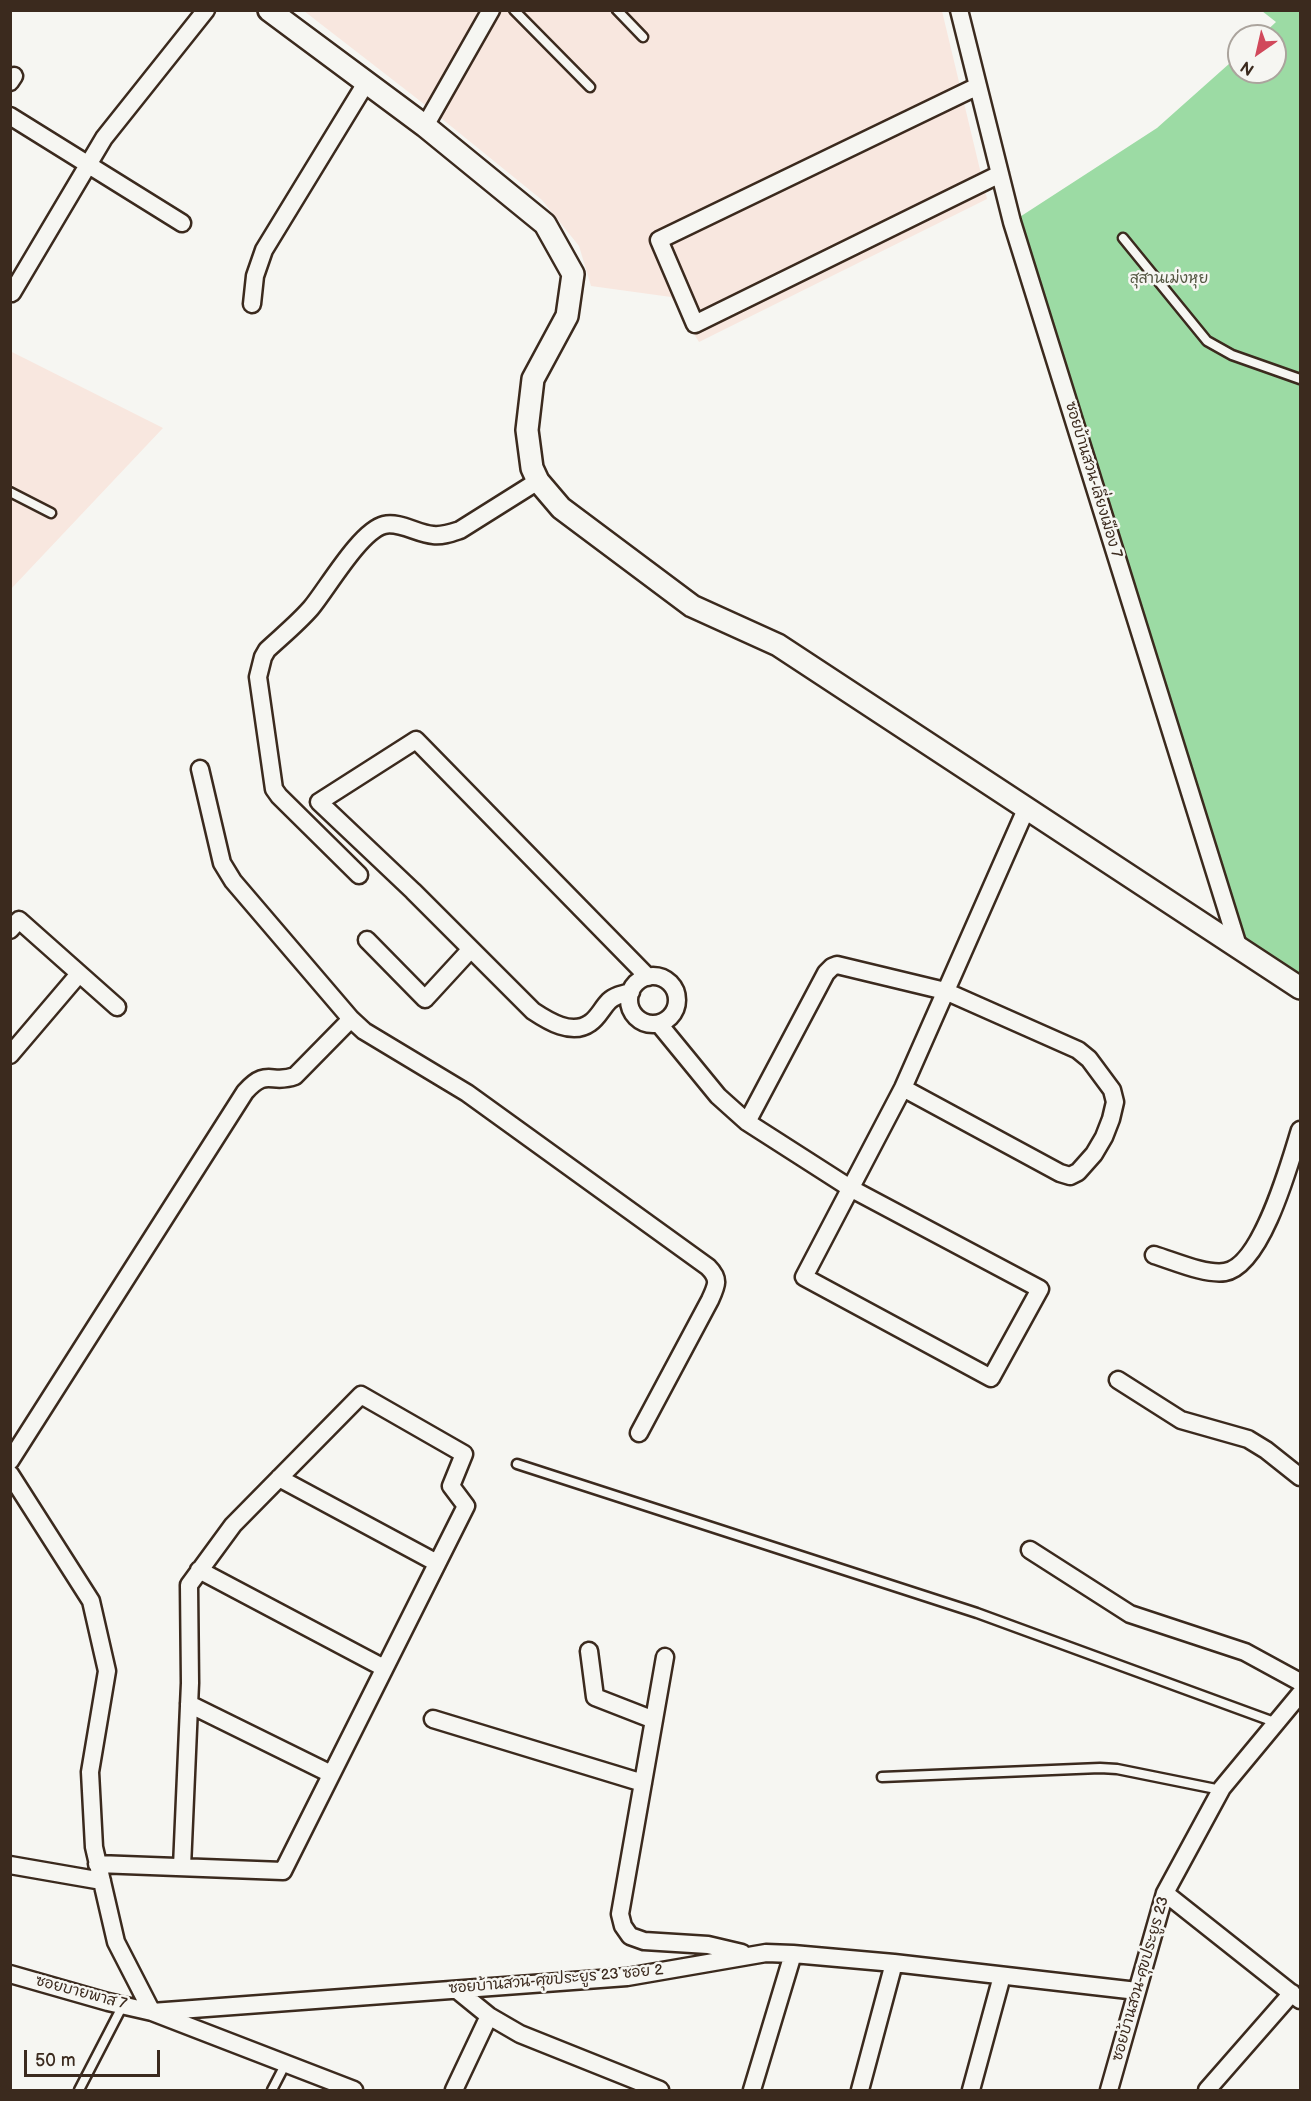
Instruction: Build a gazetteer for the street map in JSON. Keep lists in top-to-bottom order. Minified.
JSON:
{"streets":{"street":["ซอยบ้านสวน-เลี่ยงเมือง 7","ซอยบ้านสวน-ศุขประยูร 23","ซอยบ้านสวน-ศุขประยูร 23 ซอย 2","ซอยบายพาส 7"]},"crossings":[["ซอยบ้านสวน-ศุขประยูร 23","ซอยบ้านสวน-ศุขประยูร 23 ซอย 2"],["ซอยบ้านสวน-ศุขประยูร 23 ซอย 2","ซอยบายพาส 7"]],"parks":["สุสานเม่งหุย"],"scale_bar":"50 m","north":"bottom left"}
